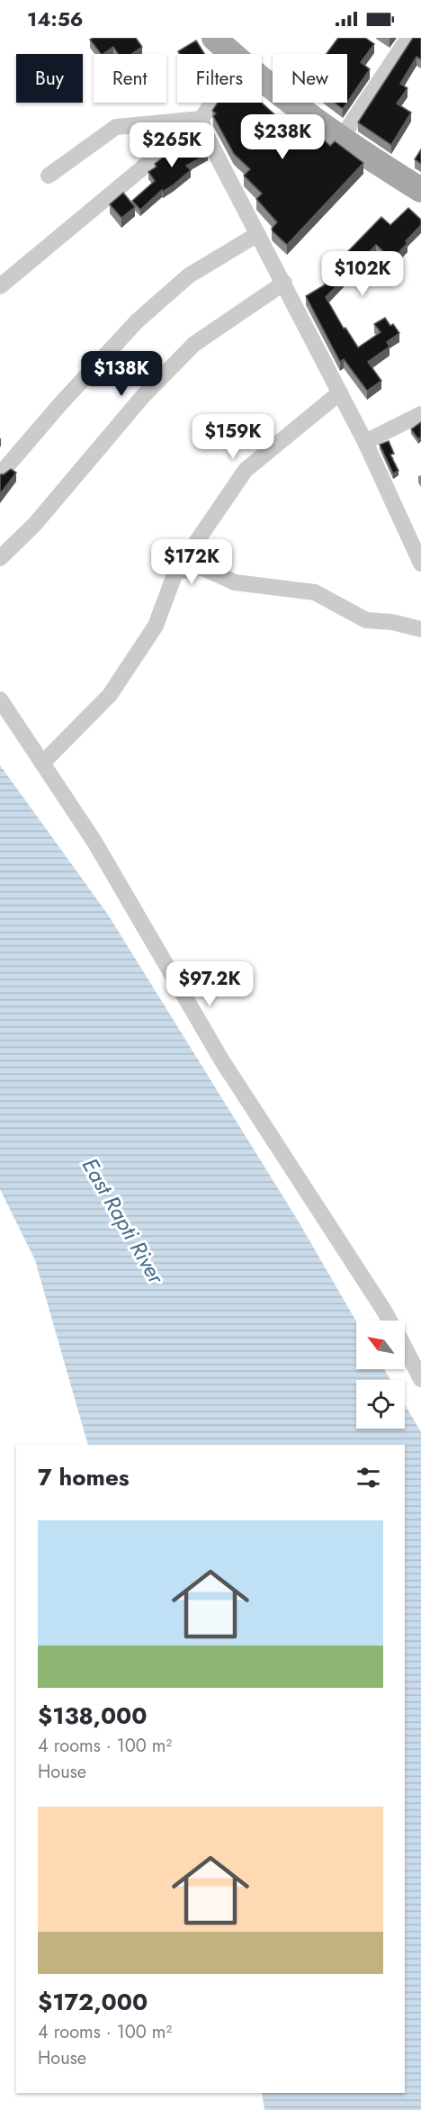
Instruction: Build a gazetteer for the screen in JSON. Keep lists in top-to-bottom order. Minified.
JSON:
{"water":["East Rapti River"],"north":"top left","page":{"status":"14:56","chip":["Buy","Rent","Filters","New"],"price":["$238K","$265K","$102K","$138K","$159K","$172K","$97.2K"],"heading":"7 homes","list":[{"name":"$138,000","note":"4 rooms · 100 m² · House"},{"name":"$172,000","note":"4 rooms · 100 m² · House"}]}}
